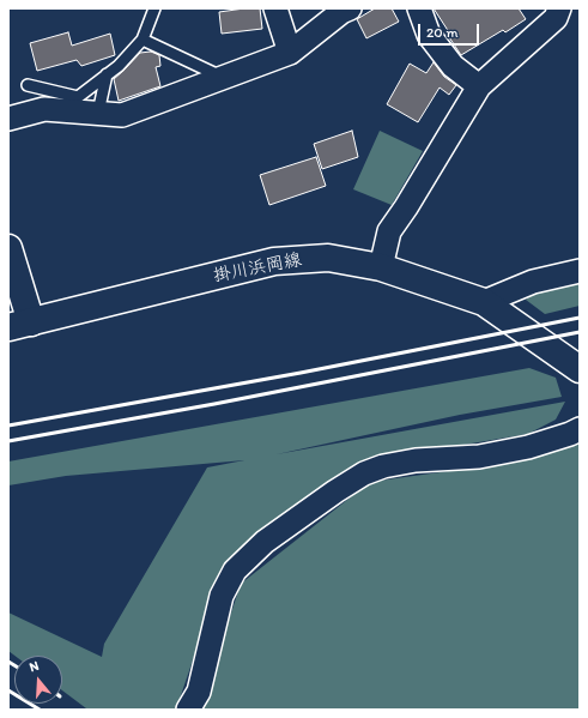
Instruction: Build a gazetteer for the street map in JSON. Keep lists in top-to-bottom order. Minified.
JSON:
{"streets":{"main road":["掛川浜岡線"]},"scale_bar":"20 m","north":"top"}
